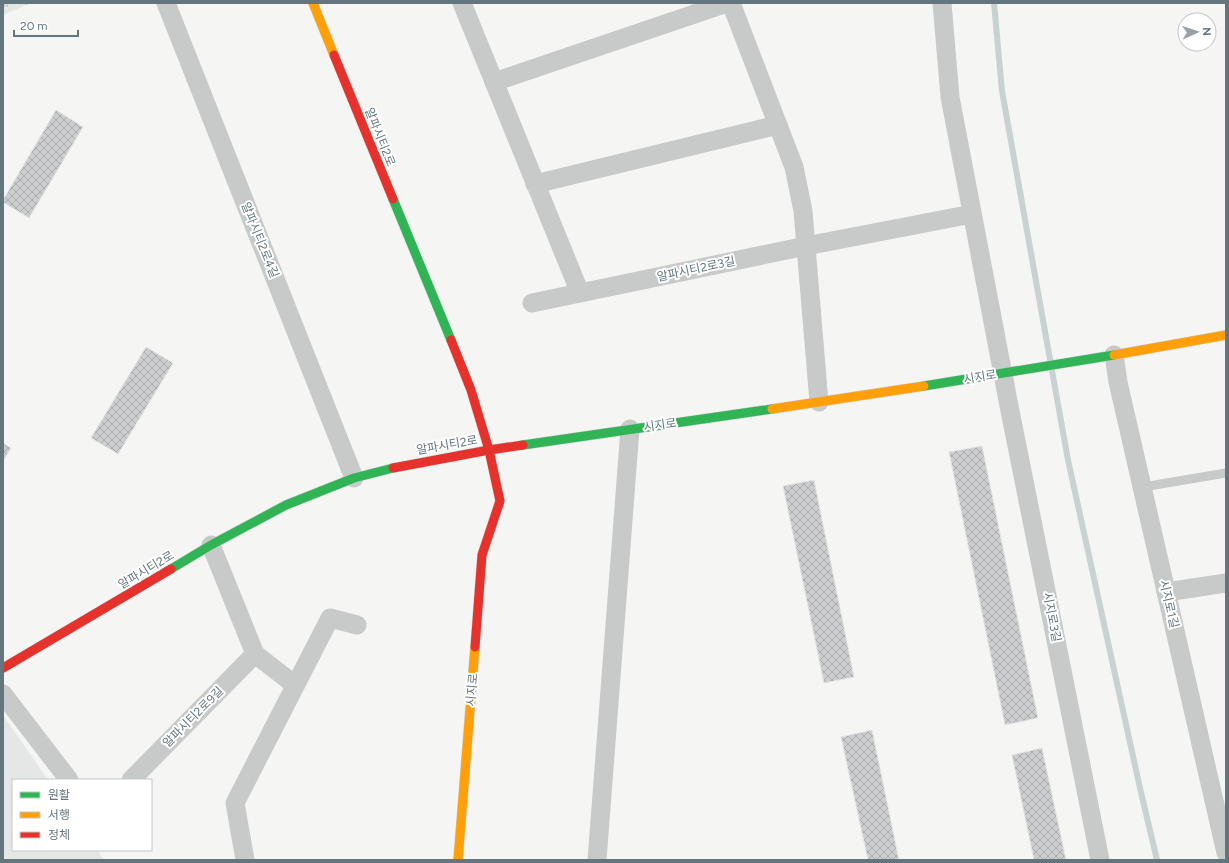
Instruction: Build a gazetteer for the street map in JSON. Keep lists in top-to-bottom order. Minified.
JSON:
{"streets":{"street":["알파시티2로","알파시티2로4길","알파시티2로3길","시지로","시지로1길","시지로3길","알파시티2로9길"]},"crossings":[["알파시티2로","알파시티2로4길"],["알파시티2로","시지로"],["시지로","시지로3길"]],"legend":["원활","서행","정체"],"scale_bar":"20 m","north":"right"}
